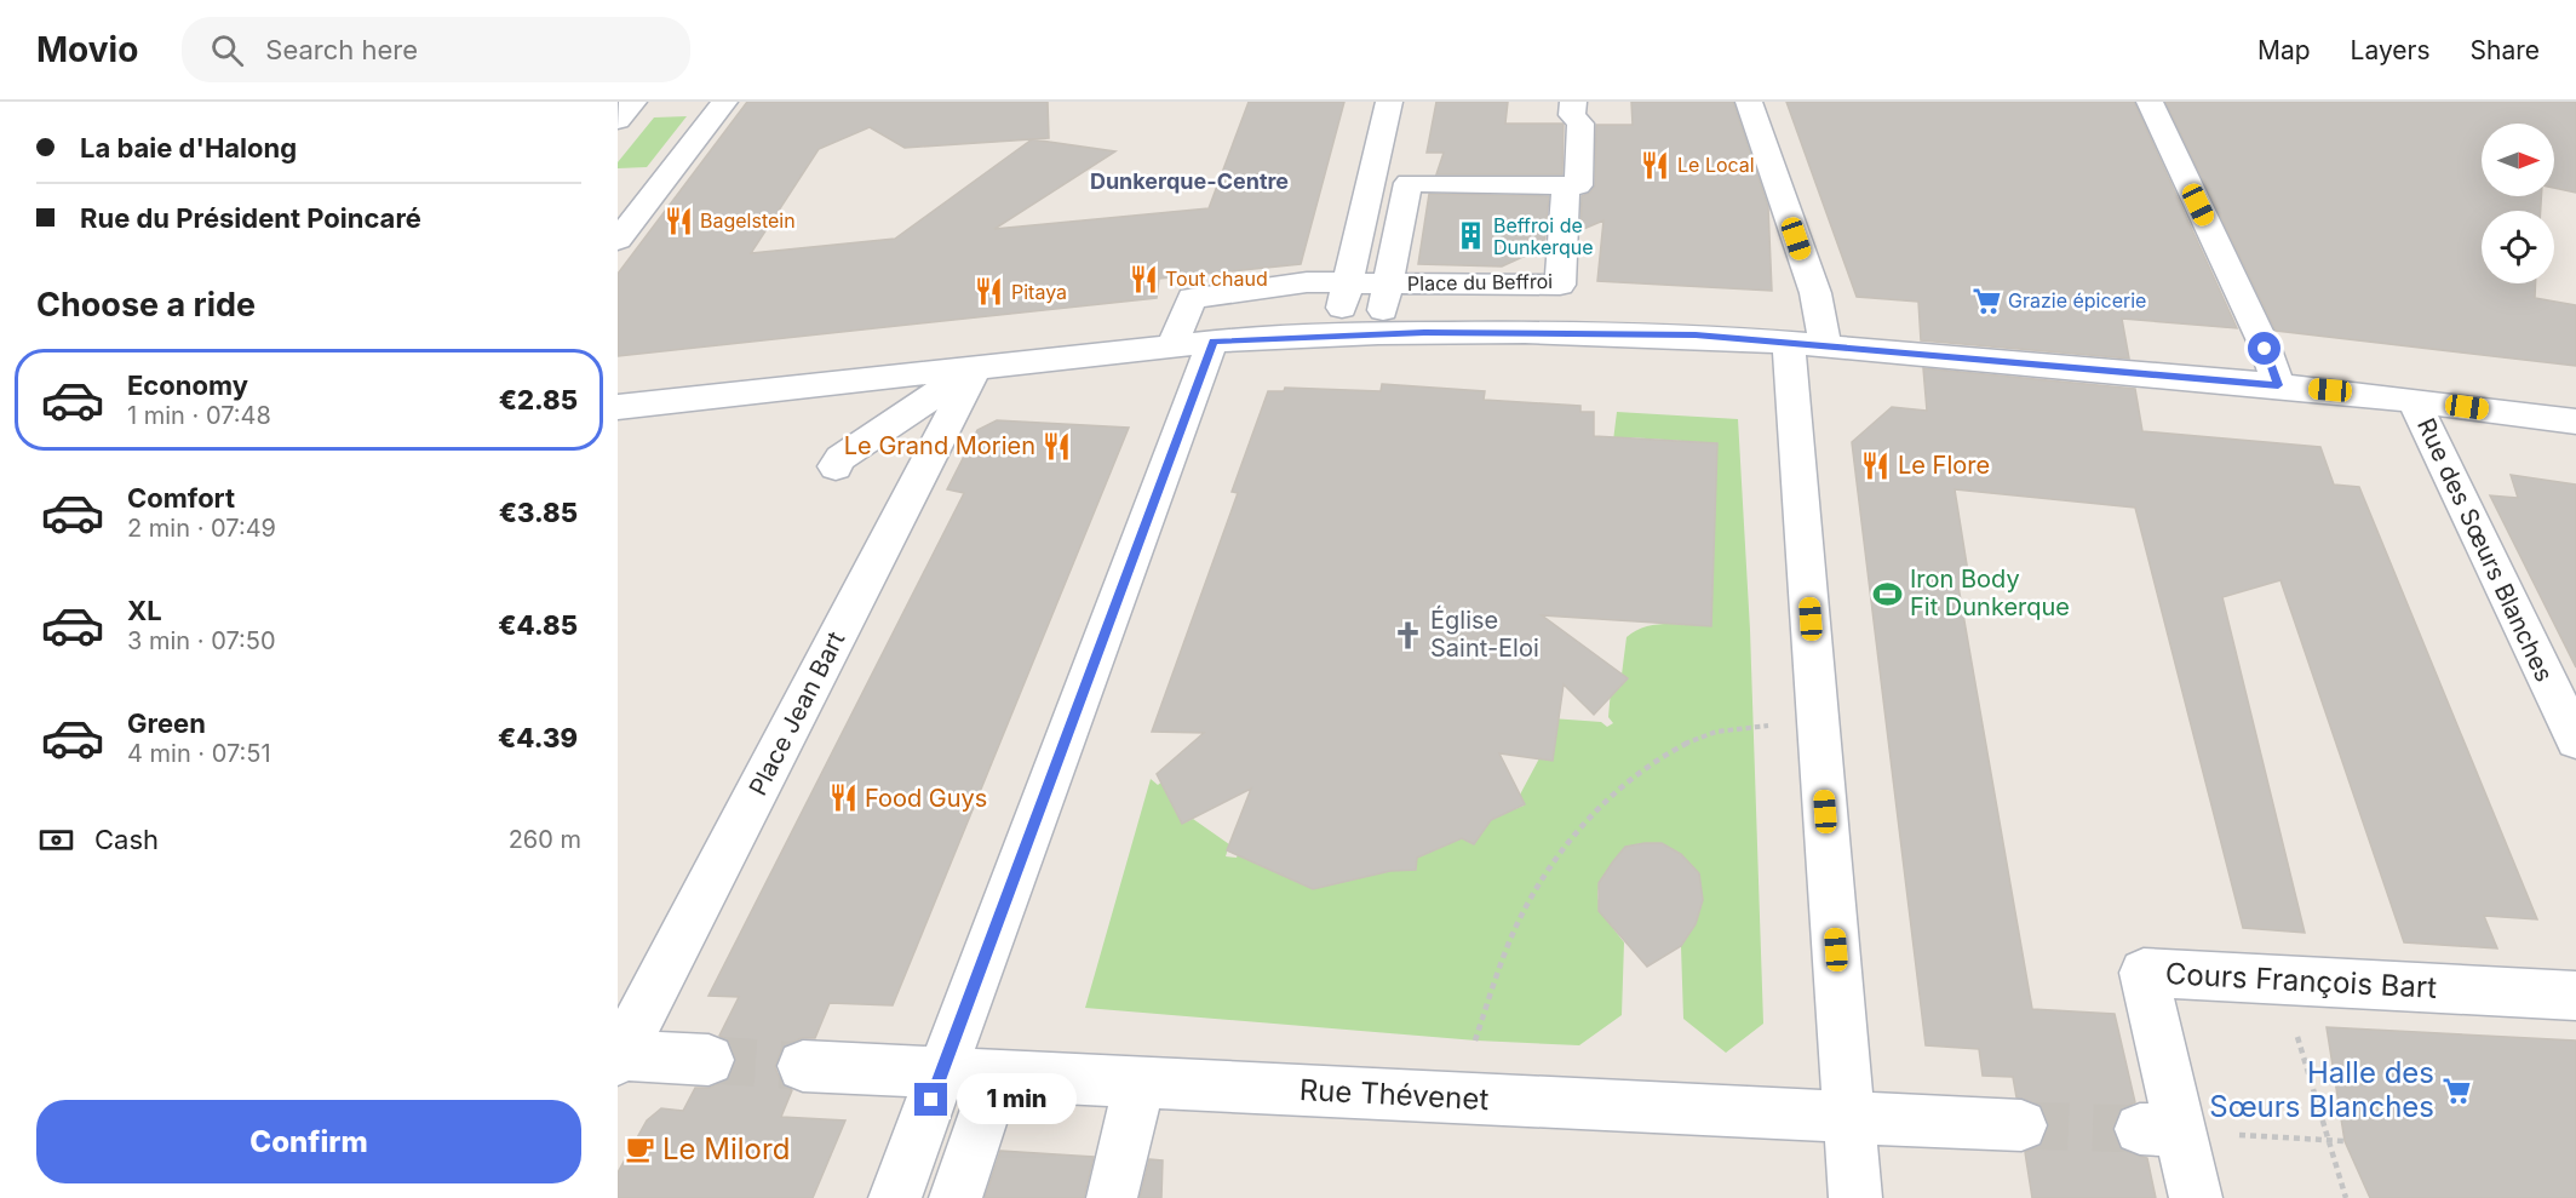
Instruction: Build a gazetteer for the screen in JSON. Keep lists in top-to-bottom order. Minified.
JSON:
{"streets":{"street":["Place du Beffroi","Rue des Sœurs Blanches","Place Jean Bart","Cours François Bart","Rue Thévenet"]},"districts":["Dunkerque-Centre"],"places":{"restaurant":["Le Local","Bagelstein","Tout chaud","Pitaya","Le Grand Morien","Le Flore","Food Guys"],"building":["Beffroi de Dunkerque"],"supermarket":["Grazie épicerie","Halle des Sœurs Blanches"],"sports":["Iron Body Fit Dunkerque"],"church":["Église Saint-Eloi"],"cafe":["Le Milord"]},"north":"right","page":{"header":"Movio","search":"Search here","nav":["Map","Layers","Share"],"banner":["La baie d'Halong","Rue du Président Poincaré"],"heading":"Choose a ride","list":[{"name":"Economy","note":"1 min · 07:48","value":"€2.85"},{"name":"Comfort","note":"2 min · 07:49","value":"€3.85"},{"name":"XL","note":"3 min · 07:50","value":"€4.85"},{"name":"Green","note":"4 min · 07:51","value":"€4.39"}],"pay":["Cash","260 m"],"bubble":"1 min","buttons":"Confirm"}}
